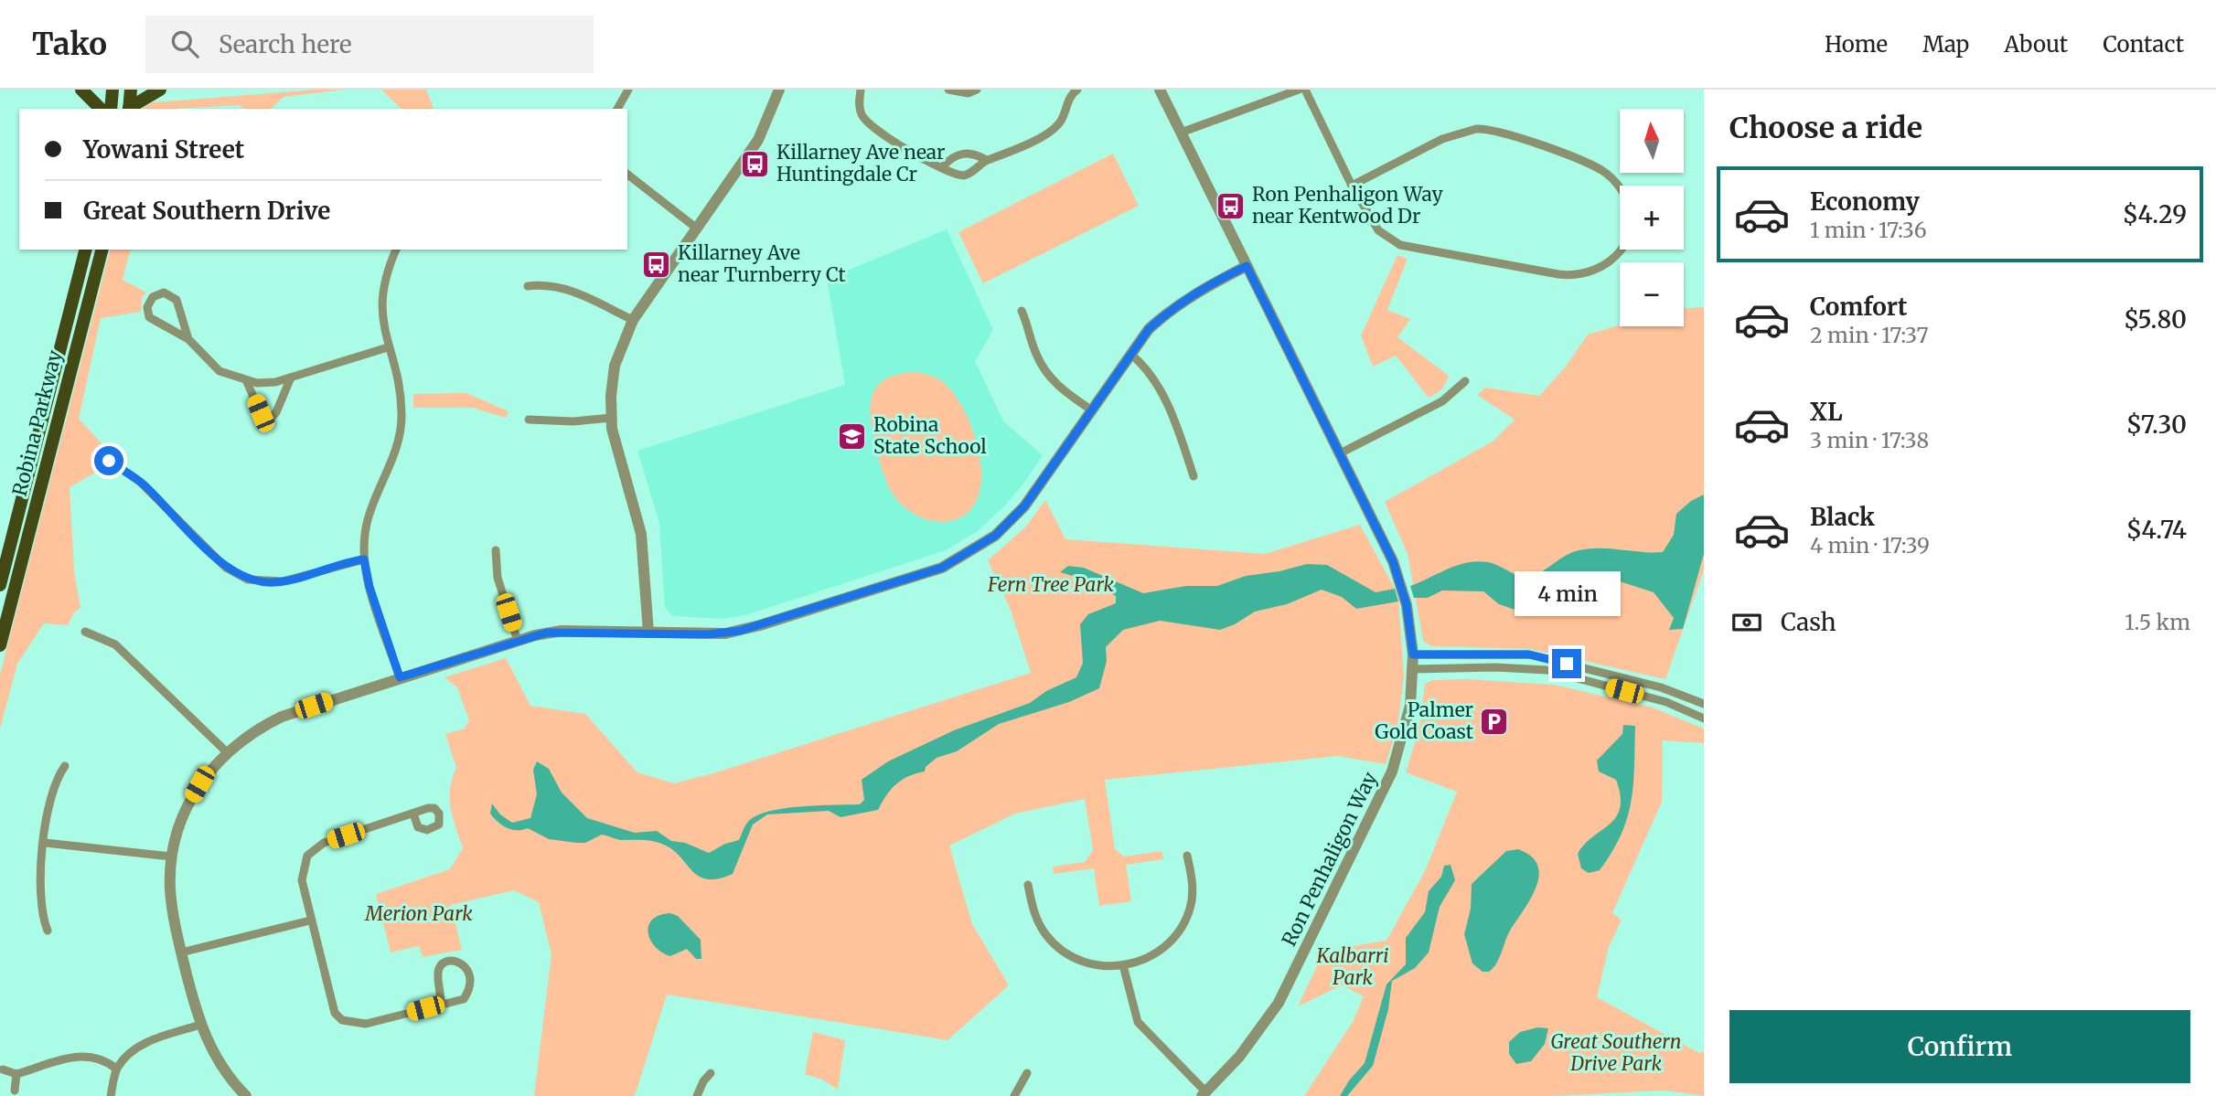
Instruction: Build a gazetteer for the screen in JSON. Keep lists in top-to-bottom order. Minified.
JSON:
{"streets":{"main road":["Robina Parkway"],"street":["Ron Penhaligon Way"]},"parks":["Fern Tree Park","Merion Park","Kalbarri Park","Great Southern Drive Park"],"places":{"bus stop":["Killarney Ave near Huntingdale Cr","Ron Penhaligon Way near Kentwood Dr","Killarney Ave near Turnberry Ct"],"school or university":["Robina State School"],"parking":["Palmer Gold Coast"]},"north":"top","page":{"header":"Tako","search":"Search here","nav":["Home","Map","About","Contact"],"heading":"Choose a ride","map_buttons":["+","−"],"banner":["Yowani Street","Great Southern Drive"],"list":[{"name":"Economy","note":"1 min · 17:36","value":"$4.29"},{"name":"Comfort","note":"2 min · 17:37","value":"$5.80"},{"name":"XL","note":"3 min · 17:38","value":"$7.30"},{"name":"Black","note":"4 min · 17:39","value":"$4.74"}],"bubble":"4 min","pay":["Cash","1.5 km"],"buttons":"Confirm"}}
